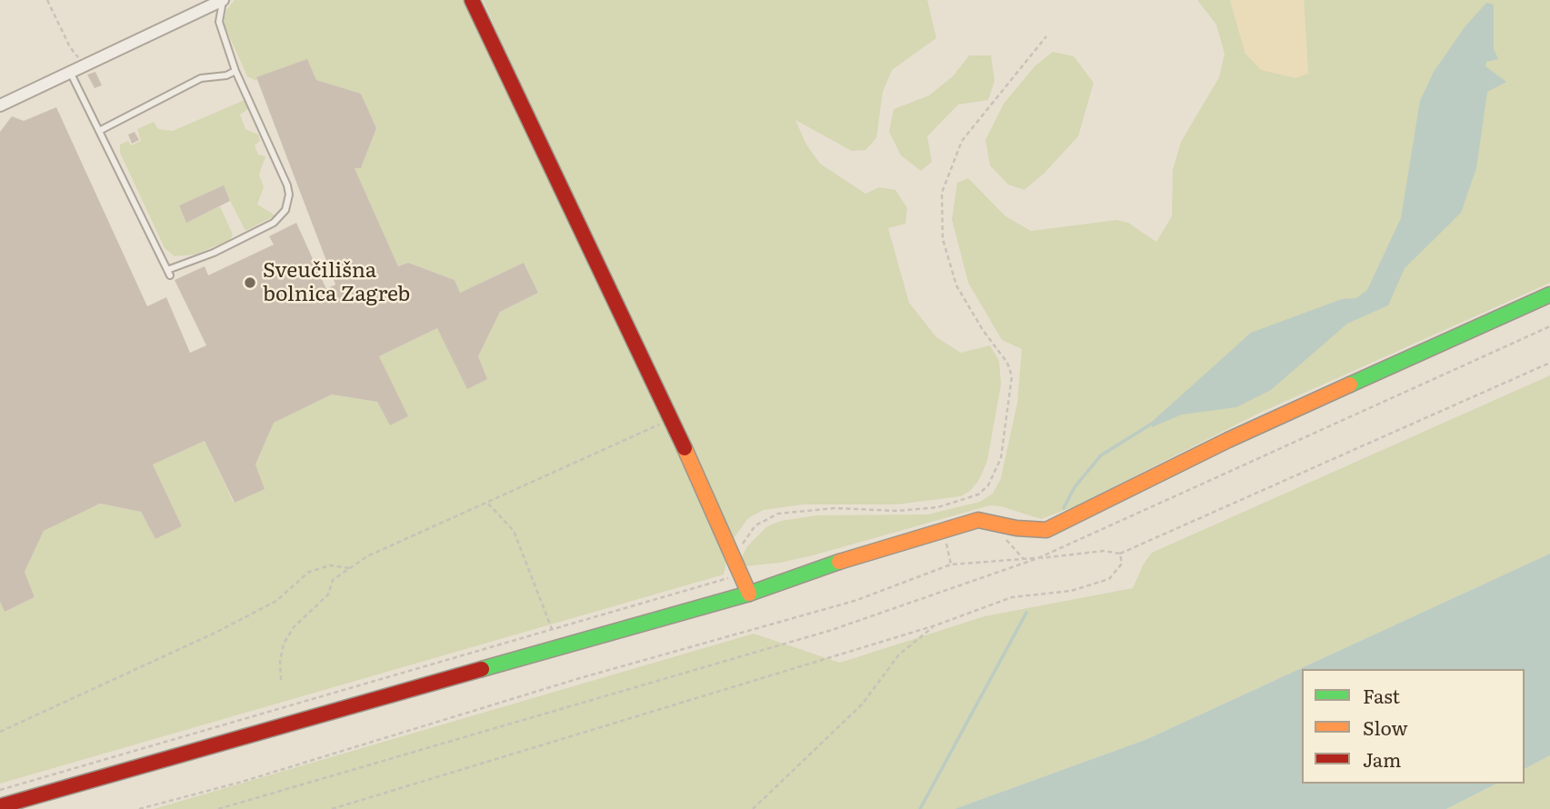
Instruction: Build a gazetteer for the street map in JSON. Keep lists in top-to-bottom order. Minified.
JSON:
{"places":["Sveučilišna bolnica Zagreb"],"legend":["Fast","Slow","Jam"]}
